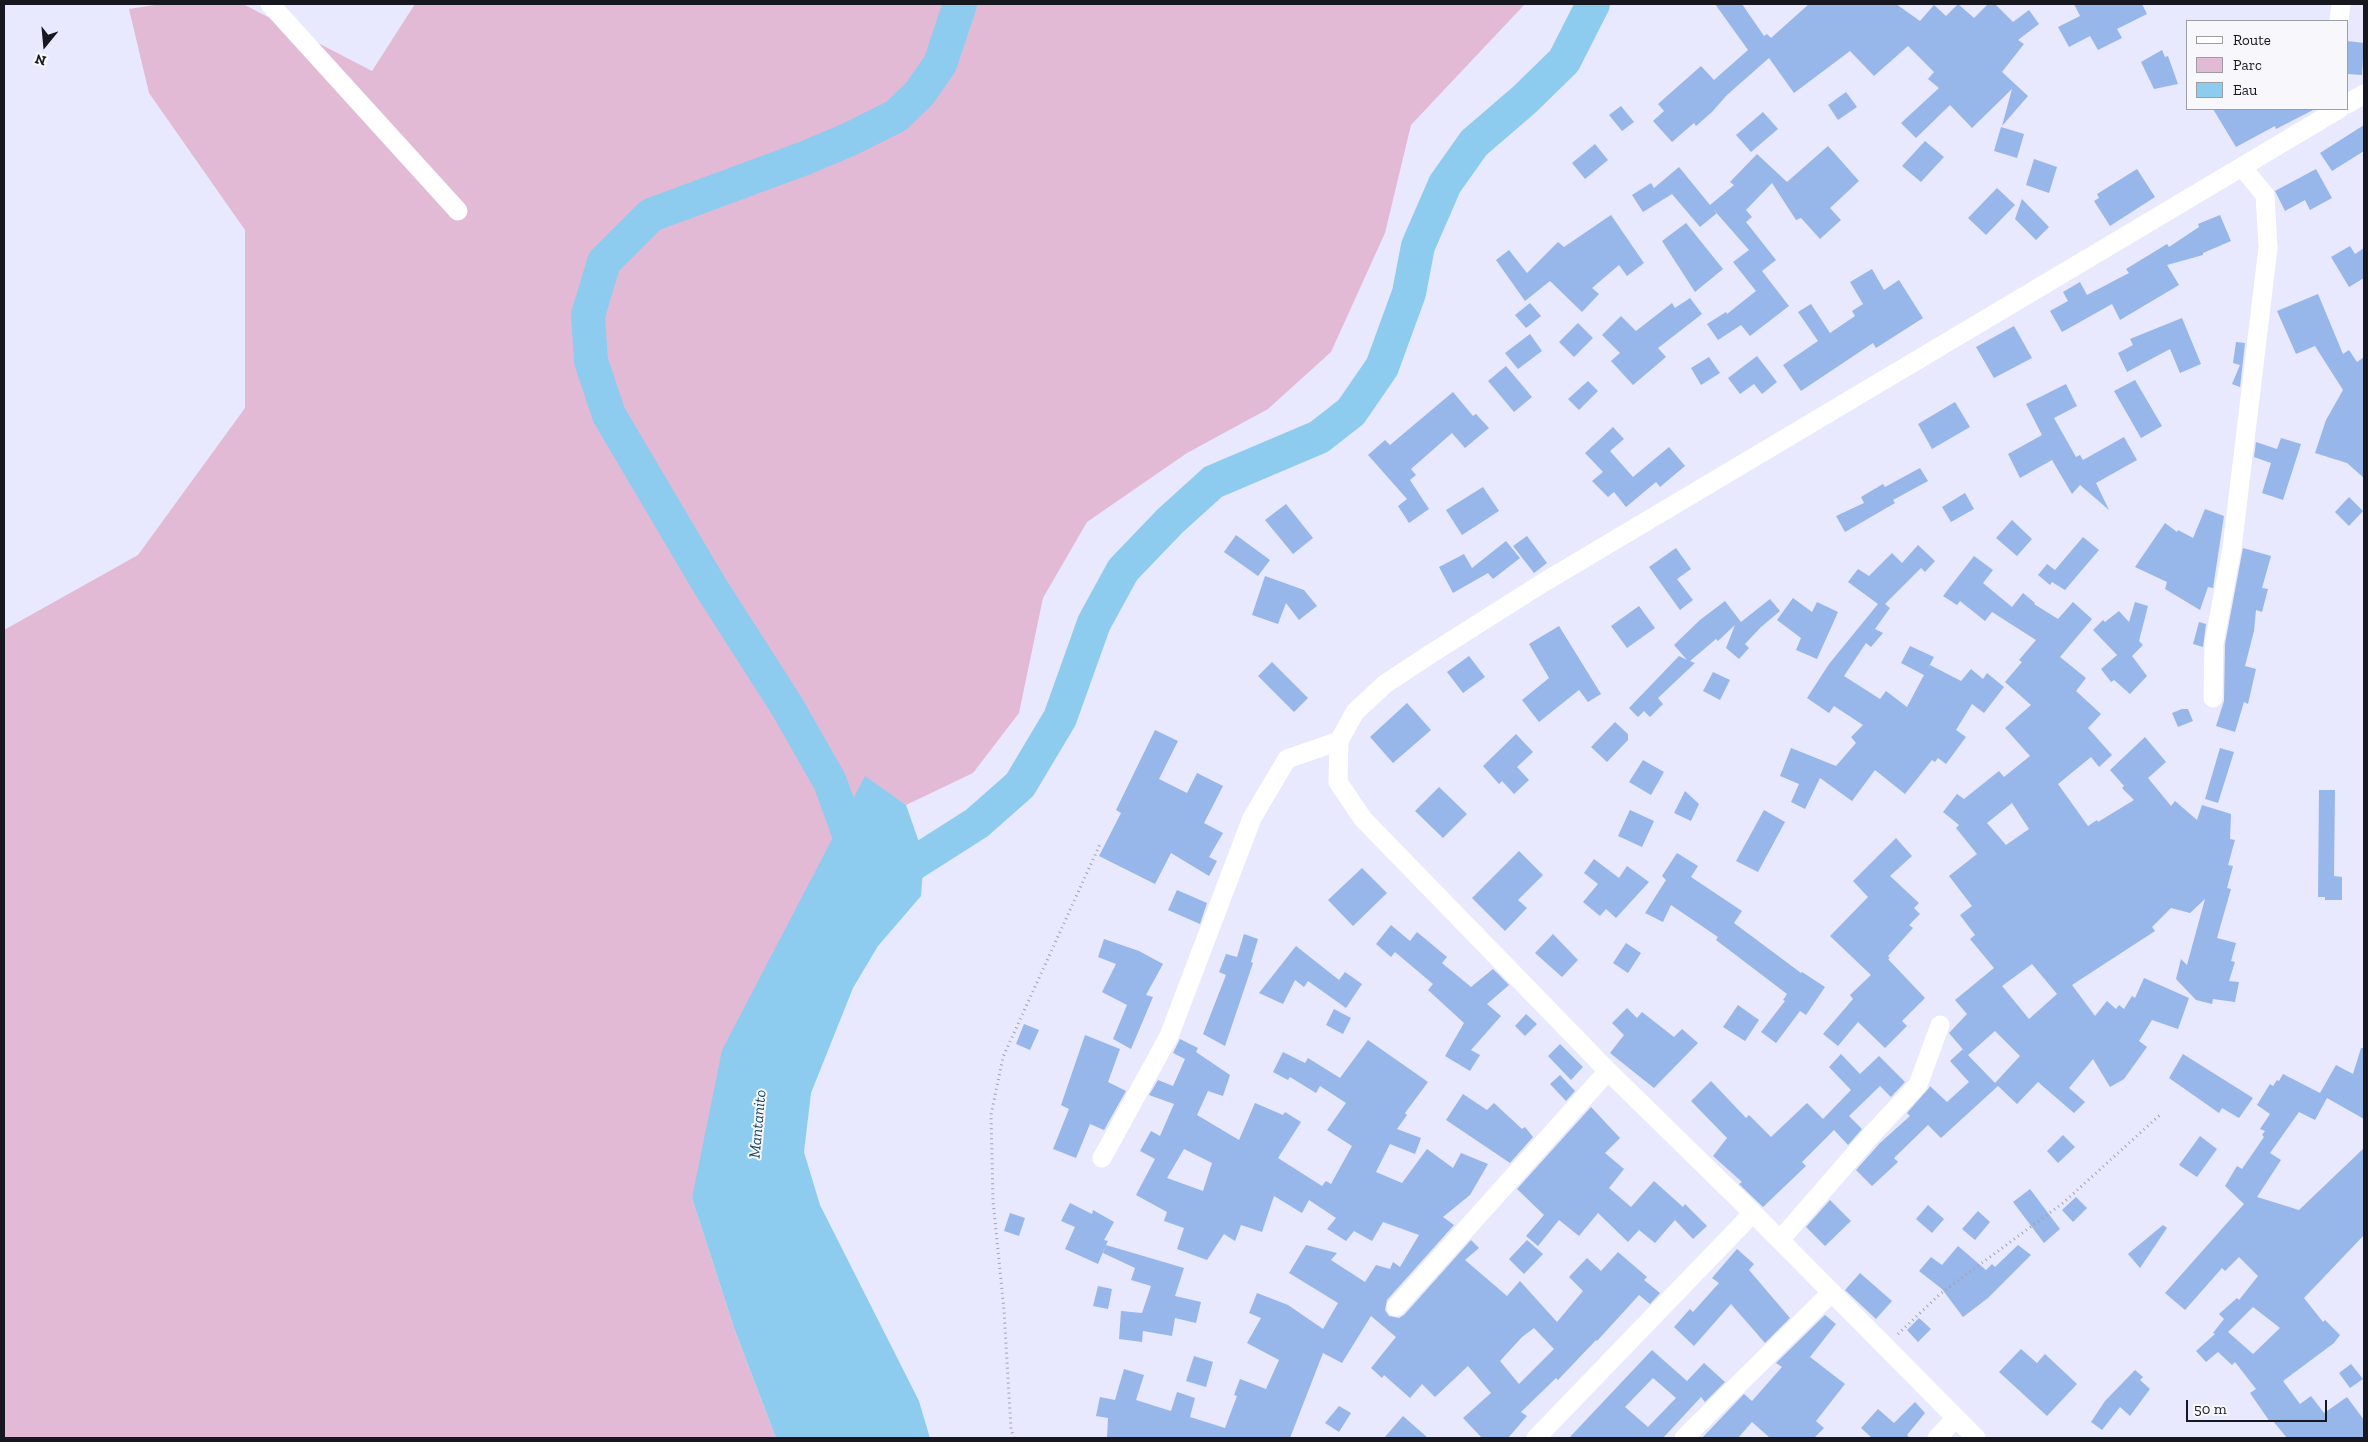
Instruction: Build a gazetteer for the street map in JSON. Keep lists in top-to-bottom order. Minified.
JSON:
{"water":["Mantanito"],"legend":["Route","Parc","Eau"],"scale_bar":"50 m","north":"bottom"}
